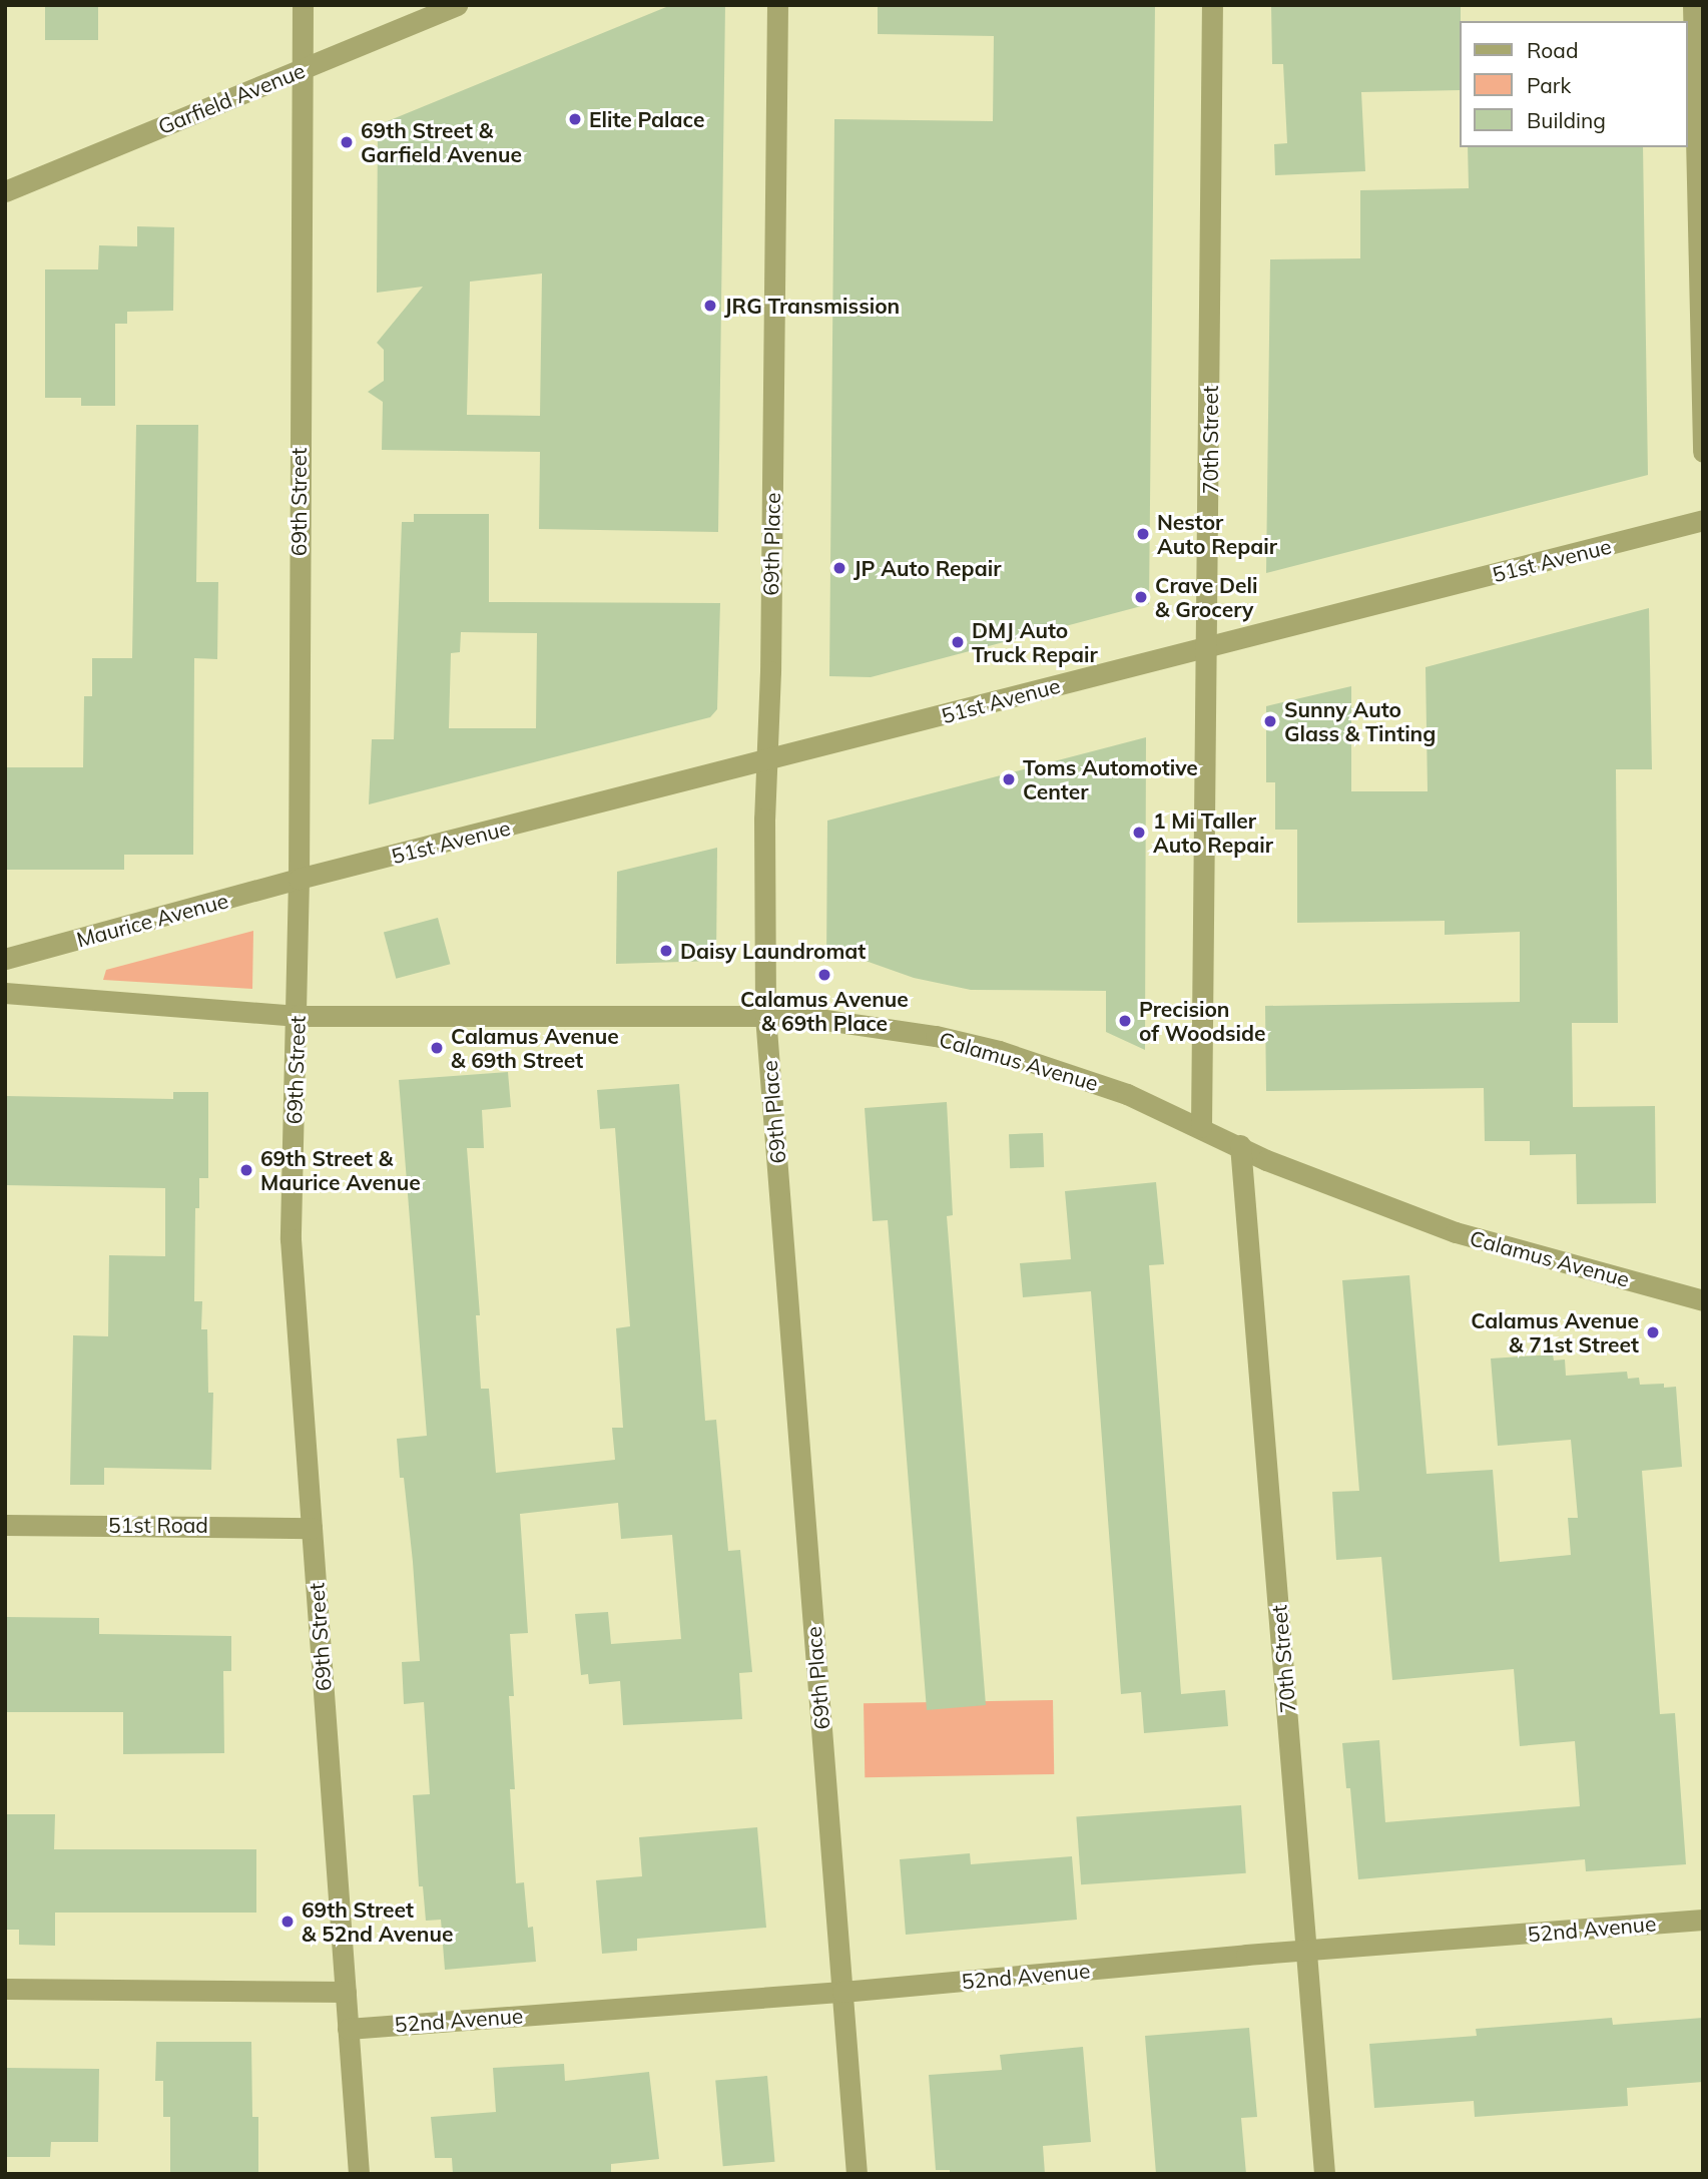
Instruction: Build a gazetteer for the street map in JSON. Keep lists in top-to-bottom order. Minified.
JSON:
{"streets":{"street":["Garfield Avenue","70th Street","69th Street","69th Place","51st Avenue","Maurice Avenue","Calamus Avenue","51st Road","52nd Avenue"]},"crossings":[["Garfield Avenue","69th Street"],["70th Street","51st Avenue"],["70th Street","Calamus Avenue"],["70th Street","52nd Avenue"],["69th Street","51st Avenue"],["69th Street","Maurice Avenue"],["69th Street","Calamus Avenue"],["69th Street","51st Road"],["69th Street","52nd Avenue"],["69th Place","51st Avenue"],["69th Place","Calamus Avenue"],["69th Place","52nd Avenue"],["51st Avenue","Maurice Avenue"]],"places":["Elite Palace","69th Street & Garfield Avenue","JRG Transmission","Nestor Auto Repair","JP Auto Repair","Crave Deli & Grocery","DMJ Auto Truck Repair","Sunny Auto Glass & Tinting","Toms Automotive Center","1 Mi Taller Auto Repair","Daisy Laundromat","Calamus Avenue & 69th Place","Precision of Woodside","Calamus Avenue & 69th Street","69th Street & Maurice Avenue","Calamus Avenue & 71st Street","69th Street & 52nd Avenue"],"legend":["Road","Park","Building"]}
